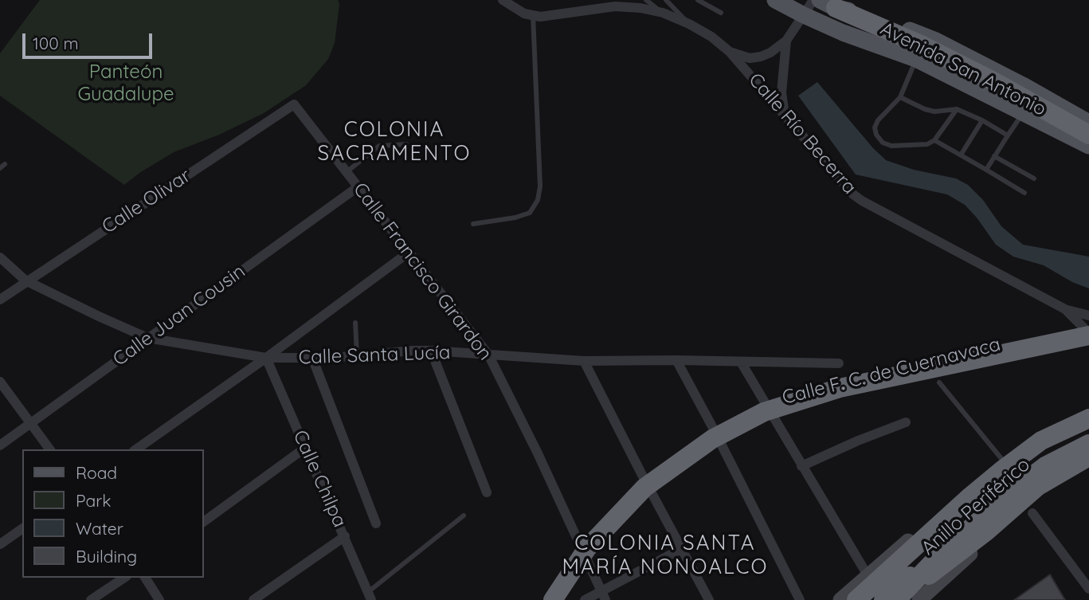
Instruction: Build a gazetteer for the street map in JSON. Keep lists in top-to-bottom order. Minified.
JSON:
{"streets":{"highway":["Avenida San Antonio","Anillo Periférico"],"street":["Calle Río Becerra","Calle Olivar","Calle Francisco Girardon","Calle Juan Cousin","Calle Santa Lucía","Calle F. C. de Cuernavaca","Calle Chilpa"]},"crossings":[["Calle Río Becerra","Calle F. C. de Cuernavaca"],["Calle Olivar","Calle Francisco Girardon"],["Calle Olivar","Calle Santa Lucía"],["Calle Francisco Girardon","Calle Juan Cousin"],["Calle Francisco Girardon","Calle Santa Lucía"],["Calle Francisco Girardon","Calle F. C. de Cuernavaca"],["Calle Juan Cousin","Calle Santa Lucía"],["Calle Santa Lucía","Calle Chilpa"]],"districts":["COLONIA SACRAMENTO","COLONIA SANTA MARÍA NONOALCO"],"parks":["Panteón Guadalupe"],"legend":["Road","Park","Water","Building"],"scale_bar":"100 m"}
